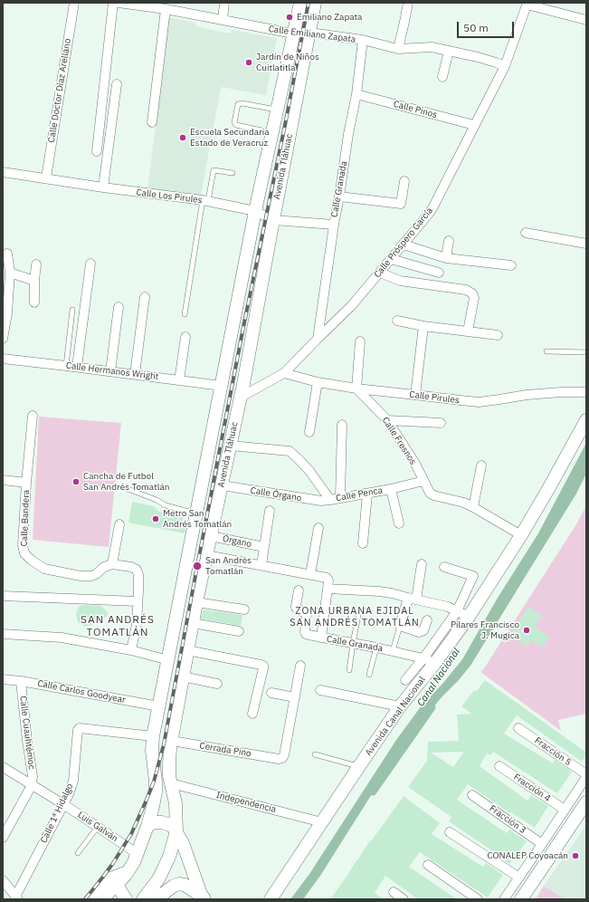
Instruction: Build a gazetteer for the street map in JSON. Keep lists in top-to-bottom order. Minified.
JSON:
{"streets":{"main road":["Avenida Tláhuac","Avenida Canal Nacional"],"street":["Calle Emiliano Zapata","Calle Doctor Díaz Arellano","Calle Pinos","Calle Granada","Calle Los Pirules","Calle Próspero García","Calle Hermanos Wright","Calle Pirules","Calle Fresnos","Calle Órgano","Calle Penca","Calle Bandera","Órgano","Calle Carlos Goodyear","Calle Cuauhtémoc","Cerrada Pino","Fracción 5","Fracción 4","Independencia","Calle 1ª Hidalgo","Fracción 3","Luis Galván"]},"crossings":[["Calle Emiliano Zapata","Avenida Tláhuac"],["Calle Emiliano Zapata","Calle Granada"],["Calle Emiliano Zapata","Calle Próspero García"],["Calle Doctor Díaz Arellano","Calle Los Pirules"],["Calle Pinos","Calle Granada"],["Calle Pinos","Calle Próspero García"],["Avenida Tláhuac","Calle Los Pirules"],["Avenida Tláhuac","Calle Próspero García"],["Avenida Tláhuac","Calle Hermanos Wright"],["Avenida Tláhuac","Calle Órgano"],["Avenida Tláhuac","Calle Penca"],["Avenida Tláhuac","Órgano"],["Avenida Tláhuac","Calle Carlos Goodyear"],["Avenida Tláhuac","Cerrada Pino"],["Avenida Tláhuac","Independencia"],["Avenida Tláhuac","Calle 1ª Hidalgo"],["Avenida Tláhuac","Luis Galván"],["Calle Granada","Calle Los Pirules"],["Calle Granada","Calle Próspero García"],["Calle Granada","Avenida Canal Nacional"],["Calle Próspero García","Calle Pirules"],["Calle Pirules","Calle Fresnos"],["Calle Fresnos","Calle Penca"],["Calle Fresnos","Avenida Canal Nacional"],["Calle Órgano","Calle Penca"],["Calle Carlos Goodyear","Calle Cuauhtémoc"],["Avenida Canal Nacional","Independencia"],["Calle Cuauhtémoc","Luis Galván"],["Calle 1ª Hidalgo","Luis Galván"]],"districts":["ZONA URBANA EJIDAL SAN ANDRÉS TOMATLÁN","SAN ANDRÉS TOMATLÁN"],"water":["Canal Nacional"],"places":["Emiliano Zapata","Jardín de Niños Cuitlatitla","Escuela Secundaria Estado de Veracruz","Cancha de Futbol San Andrés Tomatlán","Metro San Andrés Tomatlán","San Andrés Tomatlán","Pilares Francisco J. Mugica","CONALEP Coyoacán"],"scale_bar":"50 m"}
